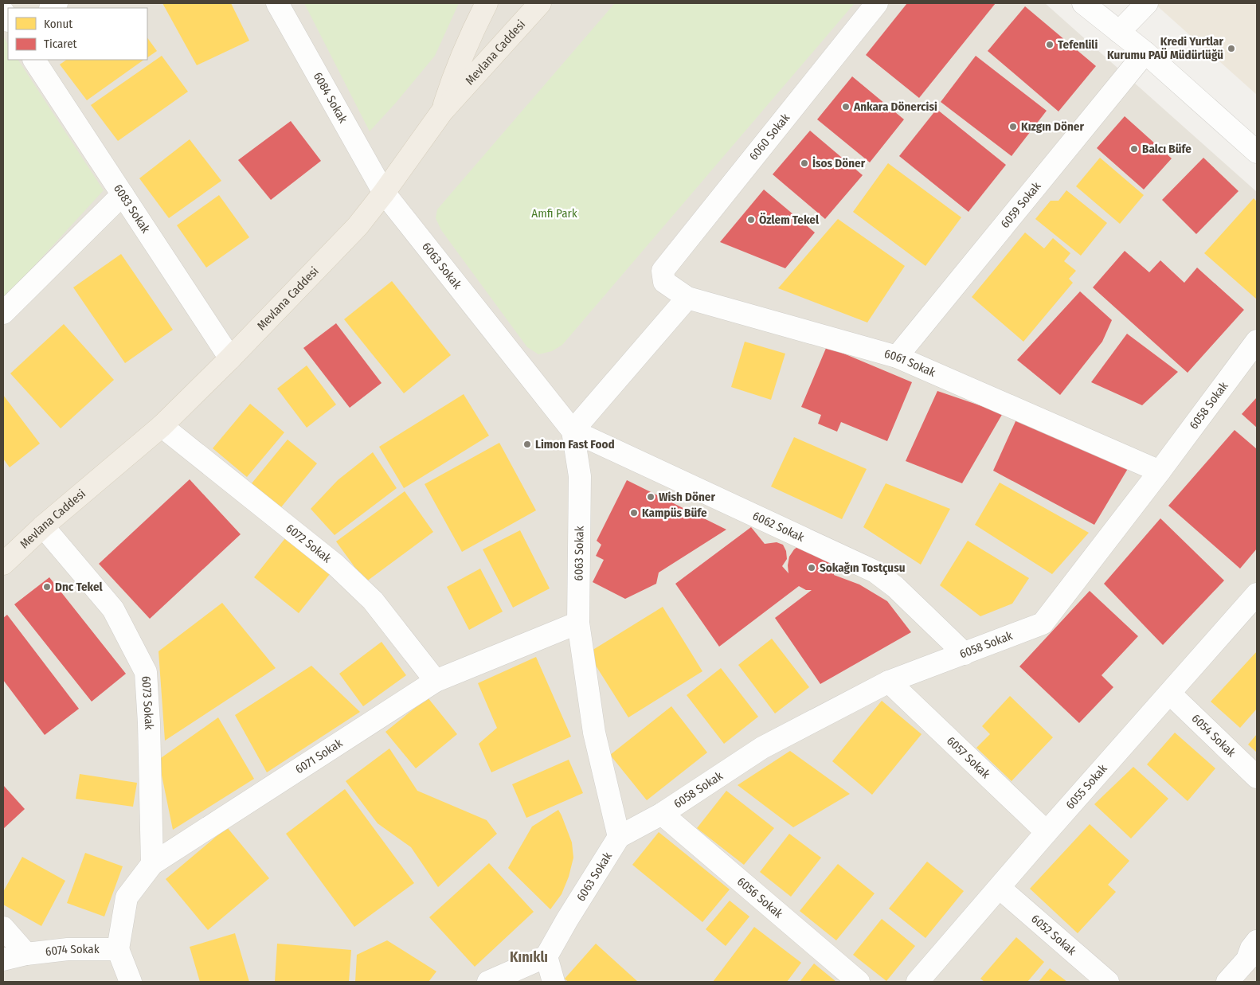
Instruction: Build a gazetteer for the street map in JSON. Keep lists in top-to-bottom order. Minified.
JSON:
{"streets":{"main road":["Mevlana Caddesi"],"street":["6084 Sokak","6060 Sokak","6059 Sokak","6083 Sokak","6063 Sokak","6061 Sokak","6058 Sokak","6062 Sokak","6072 Sokak","6073 Sokak","6054 Sokak","6071 Sokak","6057 Sokak","6055 Sokak","6056 Sokak","6052 Sokak","6074 Sokak"]},"crossings":[["Mevlana Caddesi","6084 Sokak"],["Mevlana Caddesi","6083 Sokak"],["Mevlana Caddesi","6063 Sokak"],["Mevlana Caddesi","6072 Sokak"],["Mevlana Caddesi","6073 Sokak"],["6084 Sokak","6063 Sokak"],["6060 Sokak","6061 Sokak"],["6059 Sokak","6061 Sokak"],["6063 Sokak","6058 Sokak"],["6063 Sokak","6062 Sokak"],["6063 Sokak","6071 Sokak"],["6061 Sokak","6058 Sokak"],["6058 Sokak","6062 Sokak"],["6058 Sokak","6057 Sokak"],["6058 Sokak","6056 Sokak"],["6072 Sokak","6071 Sokak"],["6073 Sokak","6071 Sokak"],["6054 Sokak","6055 Sokak"],["6071 Sokak","6074 Sokak"],["6057 Sokak","6055 Sokak"],["6055 Sokak","6052 Sokak"]],"districts":["Kınıklı"],"parks":["Amfi Park"],"places":["Tefenlili","Kredi Yurtlar Kurumu PAÜ Müdürlüğü","Ankara Dönercisi","Kızgın Döner","Balcı Büfe","İsos Döner","Özlem Tekel","Limon Fast Food","Wish Döner","Kampüs Büfe","Sokağın Tostçusu","Dnc Tekel"],"legend":["Konut","Ticaret"]}
